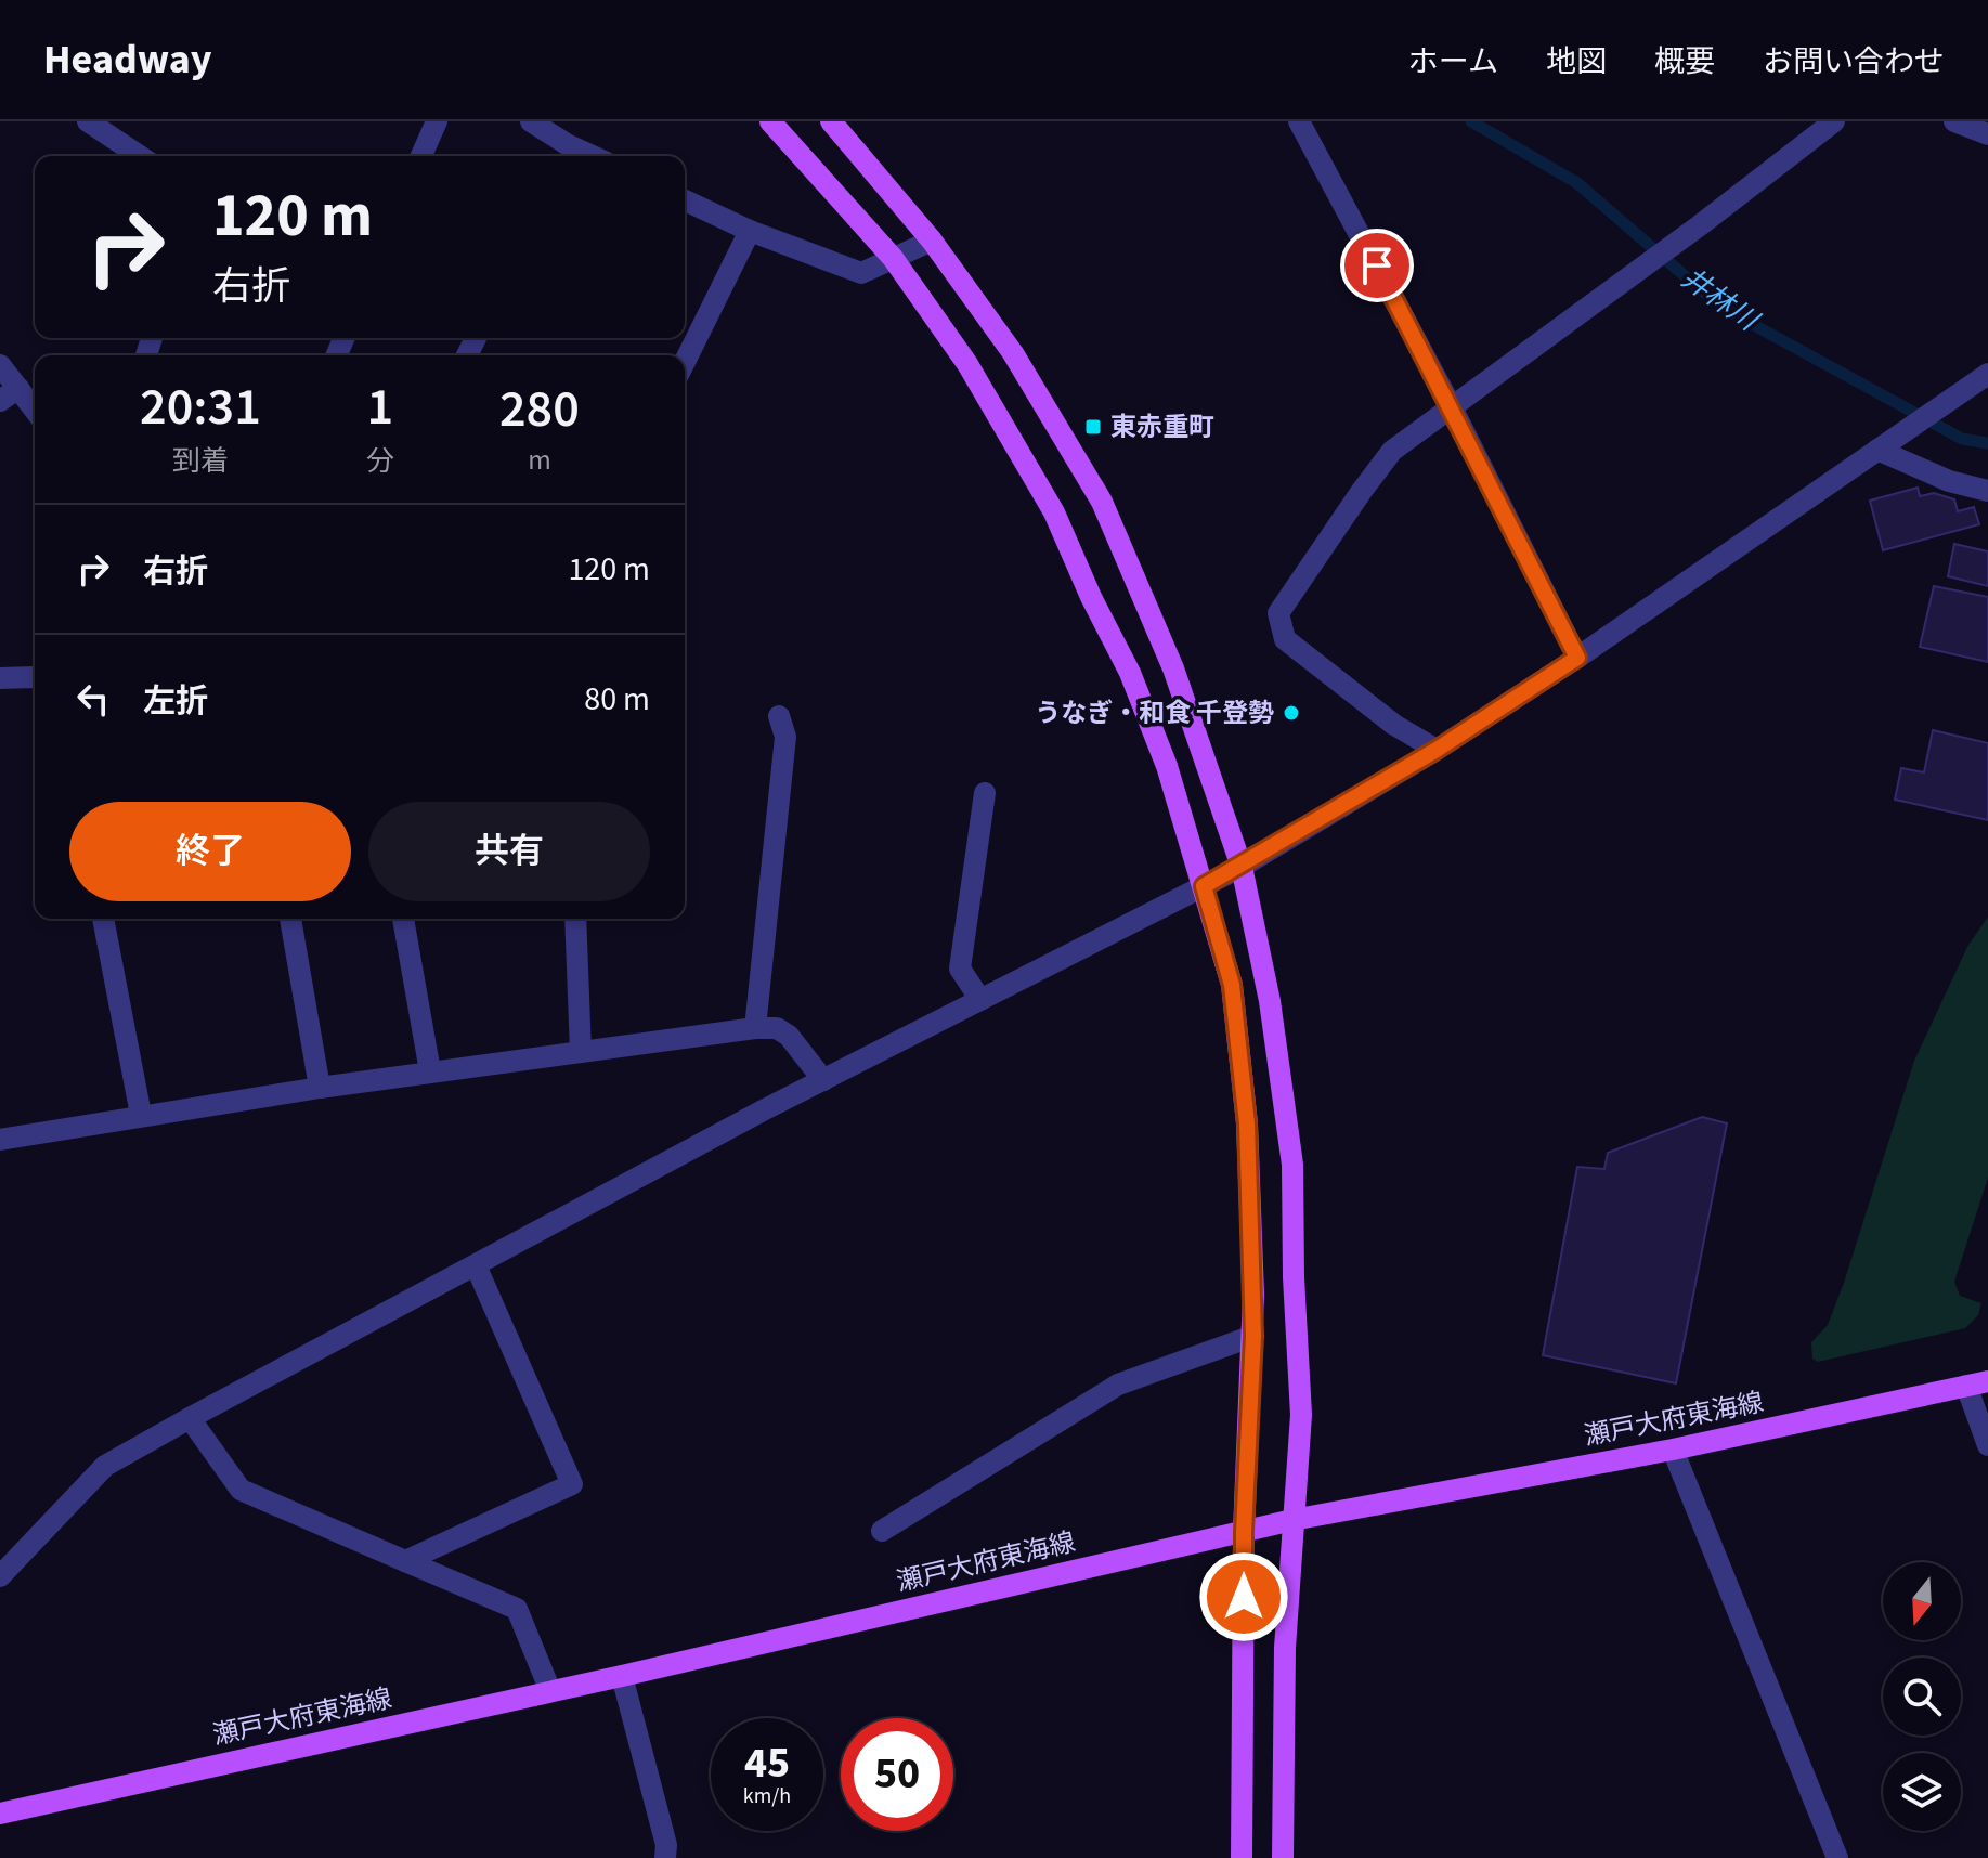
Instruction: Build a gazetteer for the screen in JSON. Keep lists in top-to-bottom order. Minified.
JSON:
{"streets":{"main road":["瀬戸大府東海線"]},"water":["井林川"],"places":{"transit":["東赤重町"],"other":["うなぎ・和食 千登勢"]},"north":"bottom","page":{"header":"Headway","nav":["ホーム","地図","概要","お問い合わせ"],"turn":["120 m","右折"],"eta":["20:31","到着","1","分","280","m"],"list":[{"name":"右折","value":"120 m"},{"name":"左折","value":"80 m"}],"buttons":["終了","共有"],"speed":"45 km/h","limit":"50"}}
